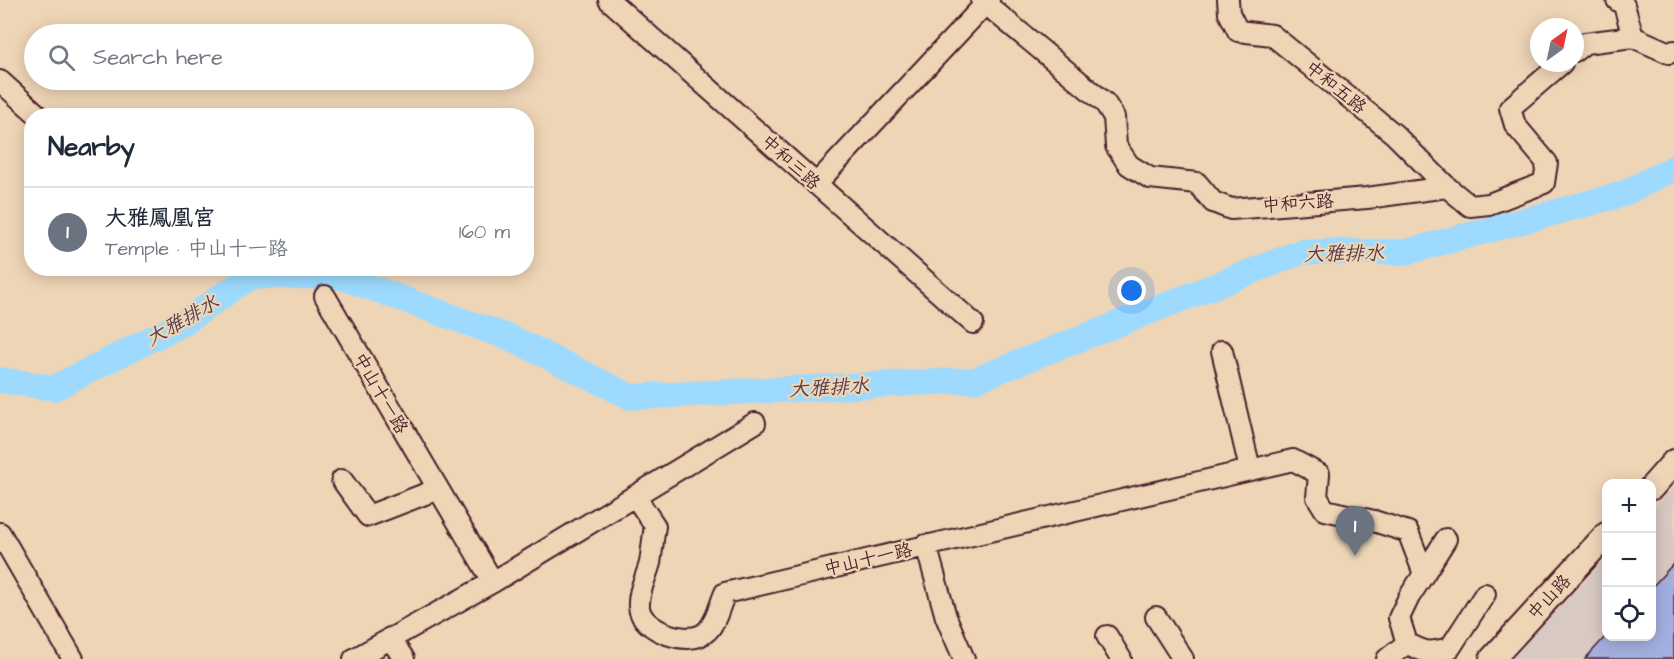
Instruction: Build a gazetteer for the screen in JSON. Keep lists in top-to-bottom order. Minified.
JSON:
{"streets":{"main road":["中山路"],"street":["中和五路","中和三路","中和六路","中山十一路"]},"crossings":[["中和五路","中和六路"]],"water":["大雅排水"],"north":"top right","page":{"search":"Search here","heading":"Nearby","list":[{"mark":"1","name":"大雅鳳凰宮","note":"Temple · 中山十一路","value":"160 m"}],"map_buttons":["+","−"],"pins":"1"}}
